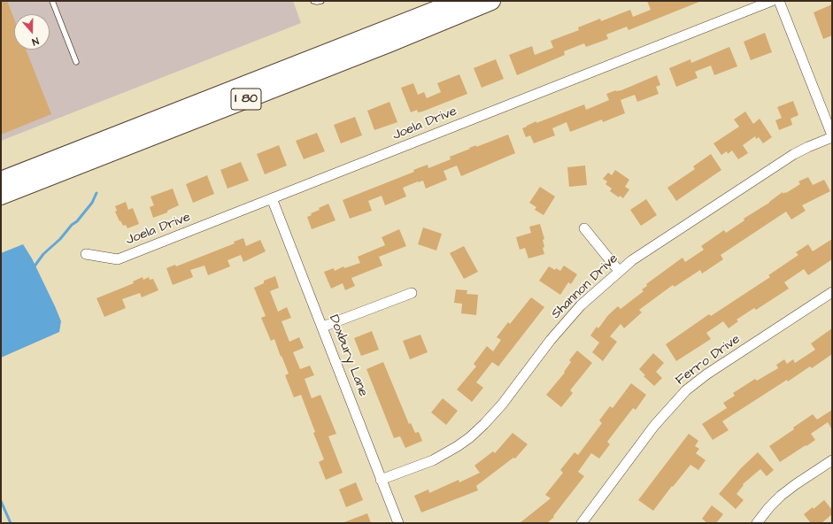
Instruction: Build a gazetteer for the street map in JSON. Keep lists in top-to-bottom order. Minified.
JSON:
{"streets":{"highway":["I 80"],"street":["Joela Drive","Shannon Drive","Doxbury Lane","Ferro Drive"]},"crossings":[["Joela Drive","Doxbury Lane"],["Shannon Drive","Doxbury Lane"]],"north":"bottom"}
